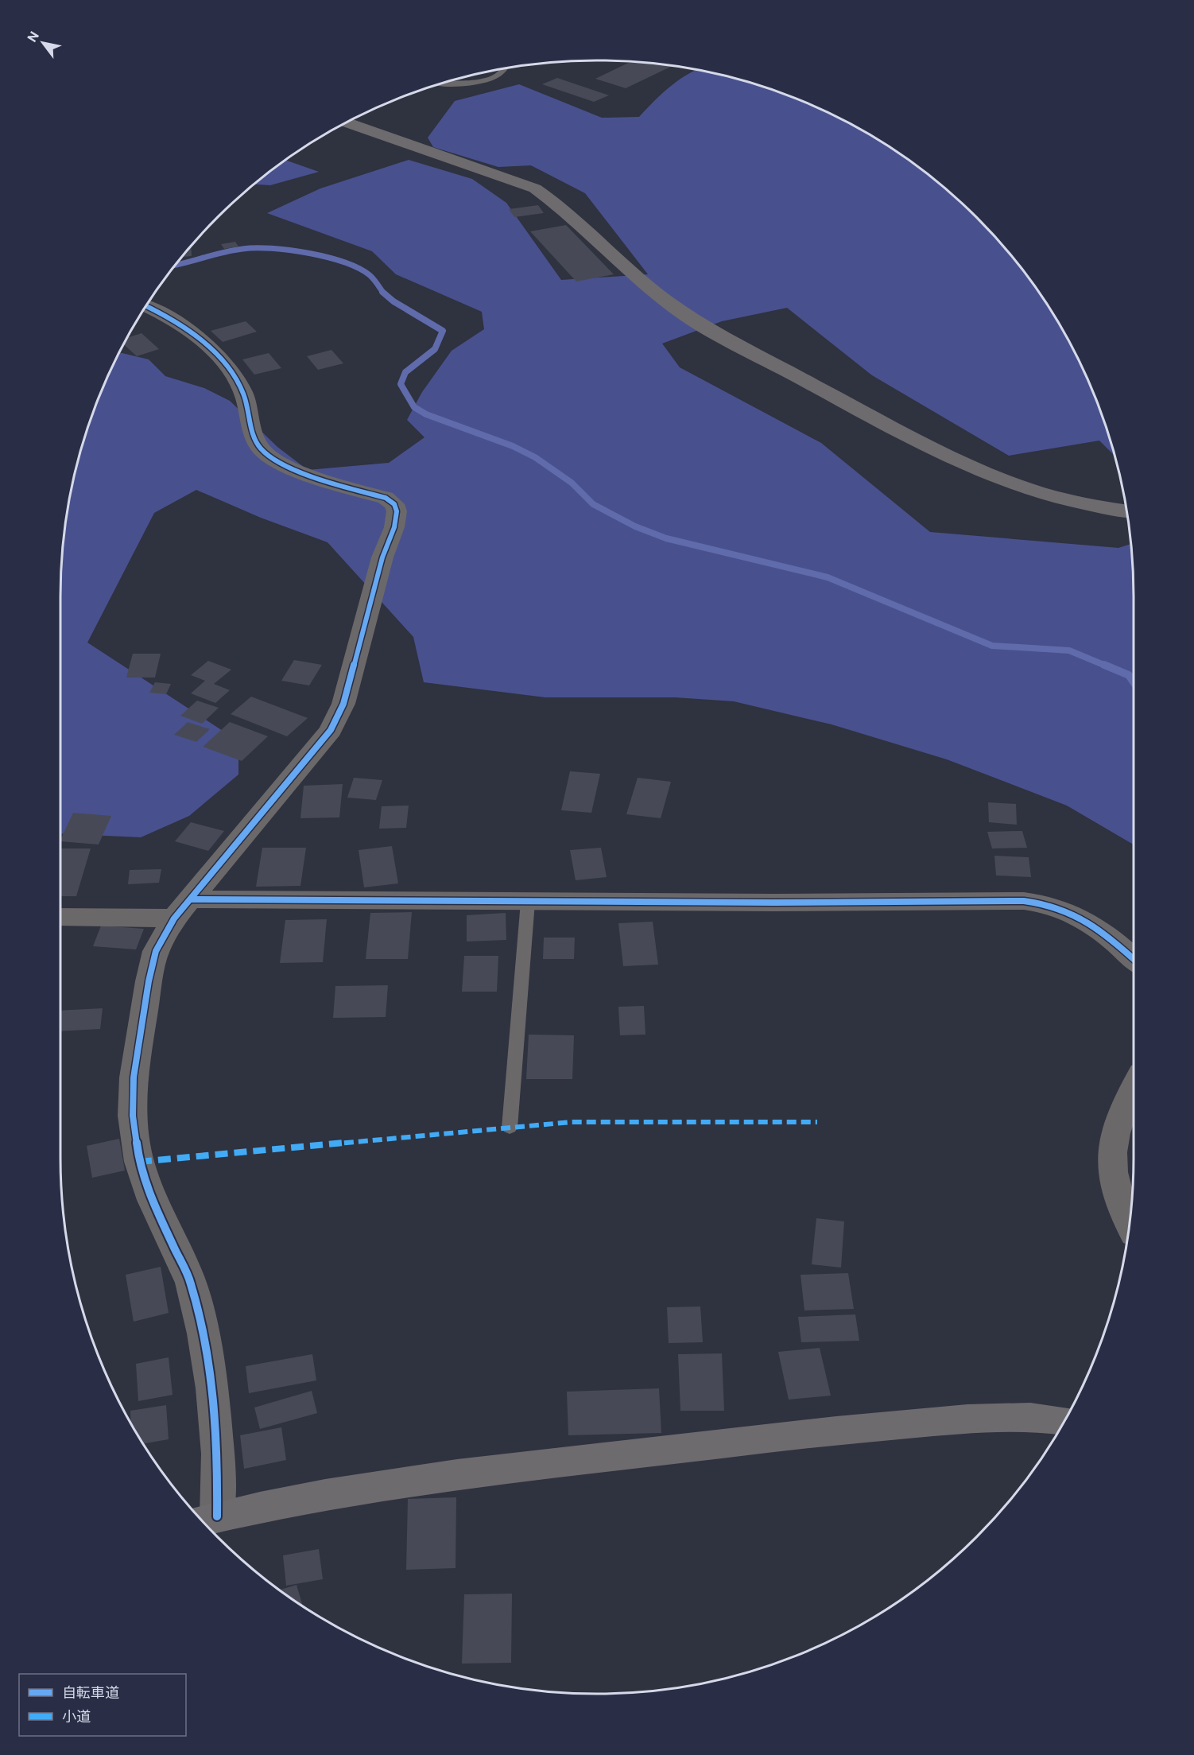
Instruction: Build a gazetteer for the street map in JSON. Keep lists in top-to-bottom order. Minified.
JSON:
{"legend":["自転車道","小道"],"north":"top left"}
